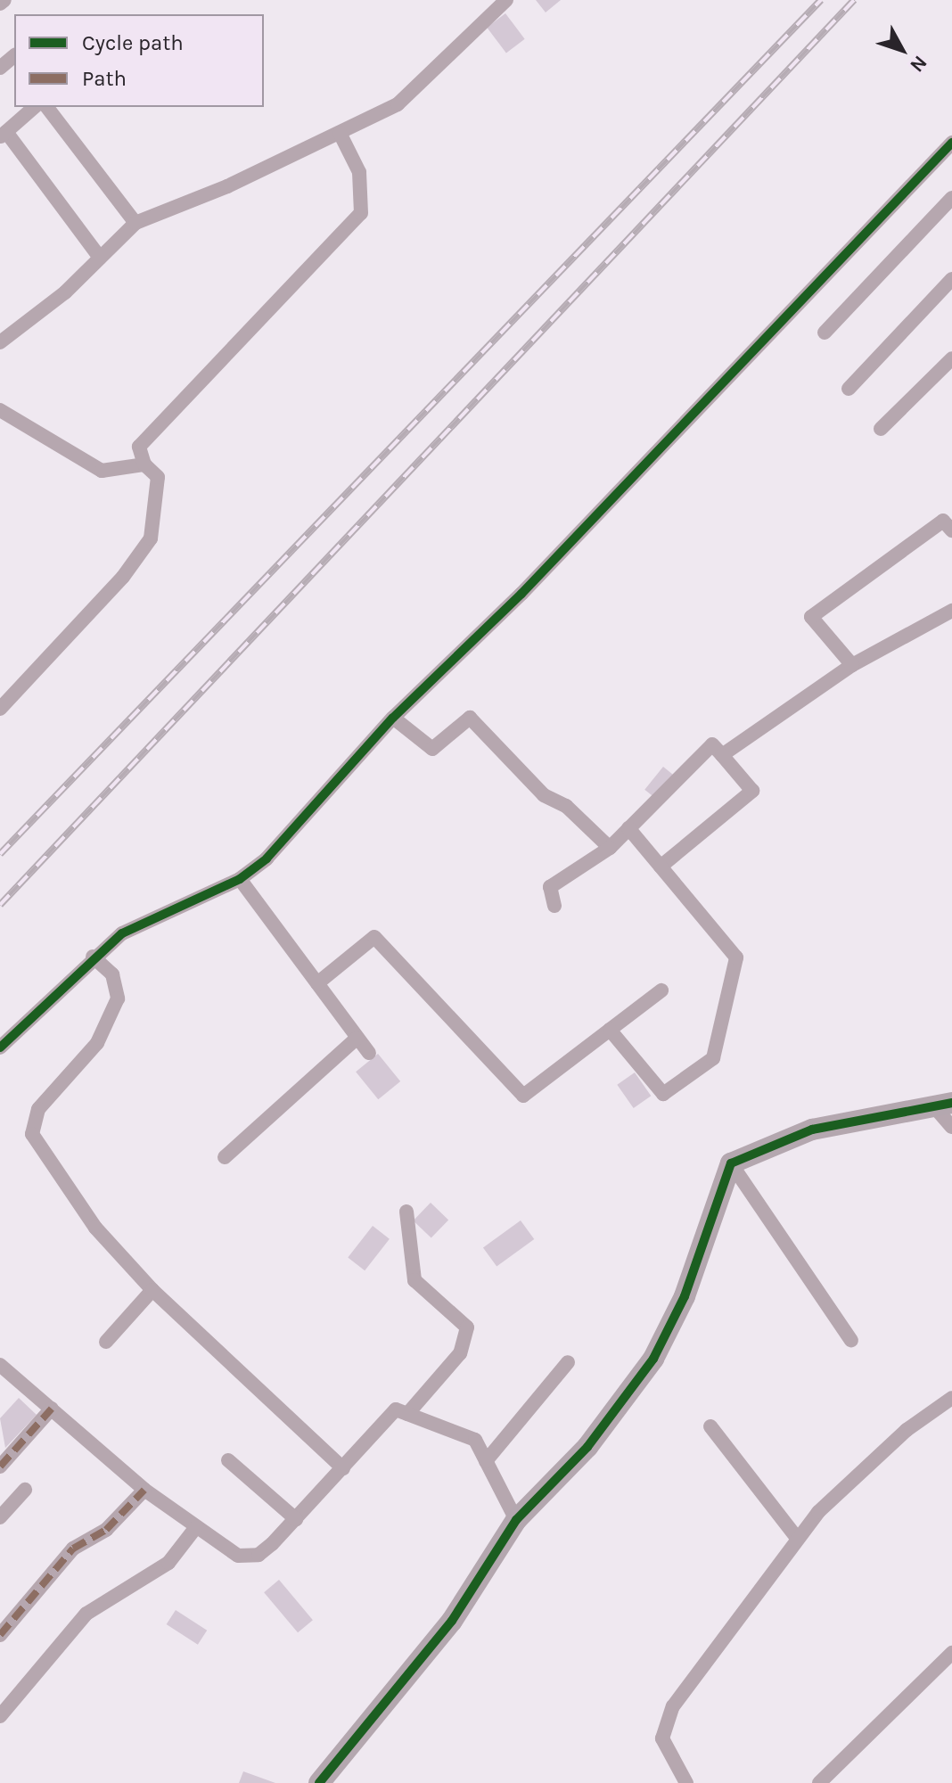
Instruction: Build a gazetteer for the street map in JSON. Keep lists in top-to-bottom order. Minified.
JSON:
{"legend":["Cycle path","Path"],"north":"bottom right"}
